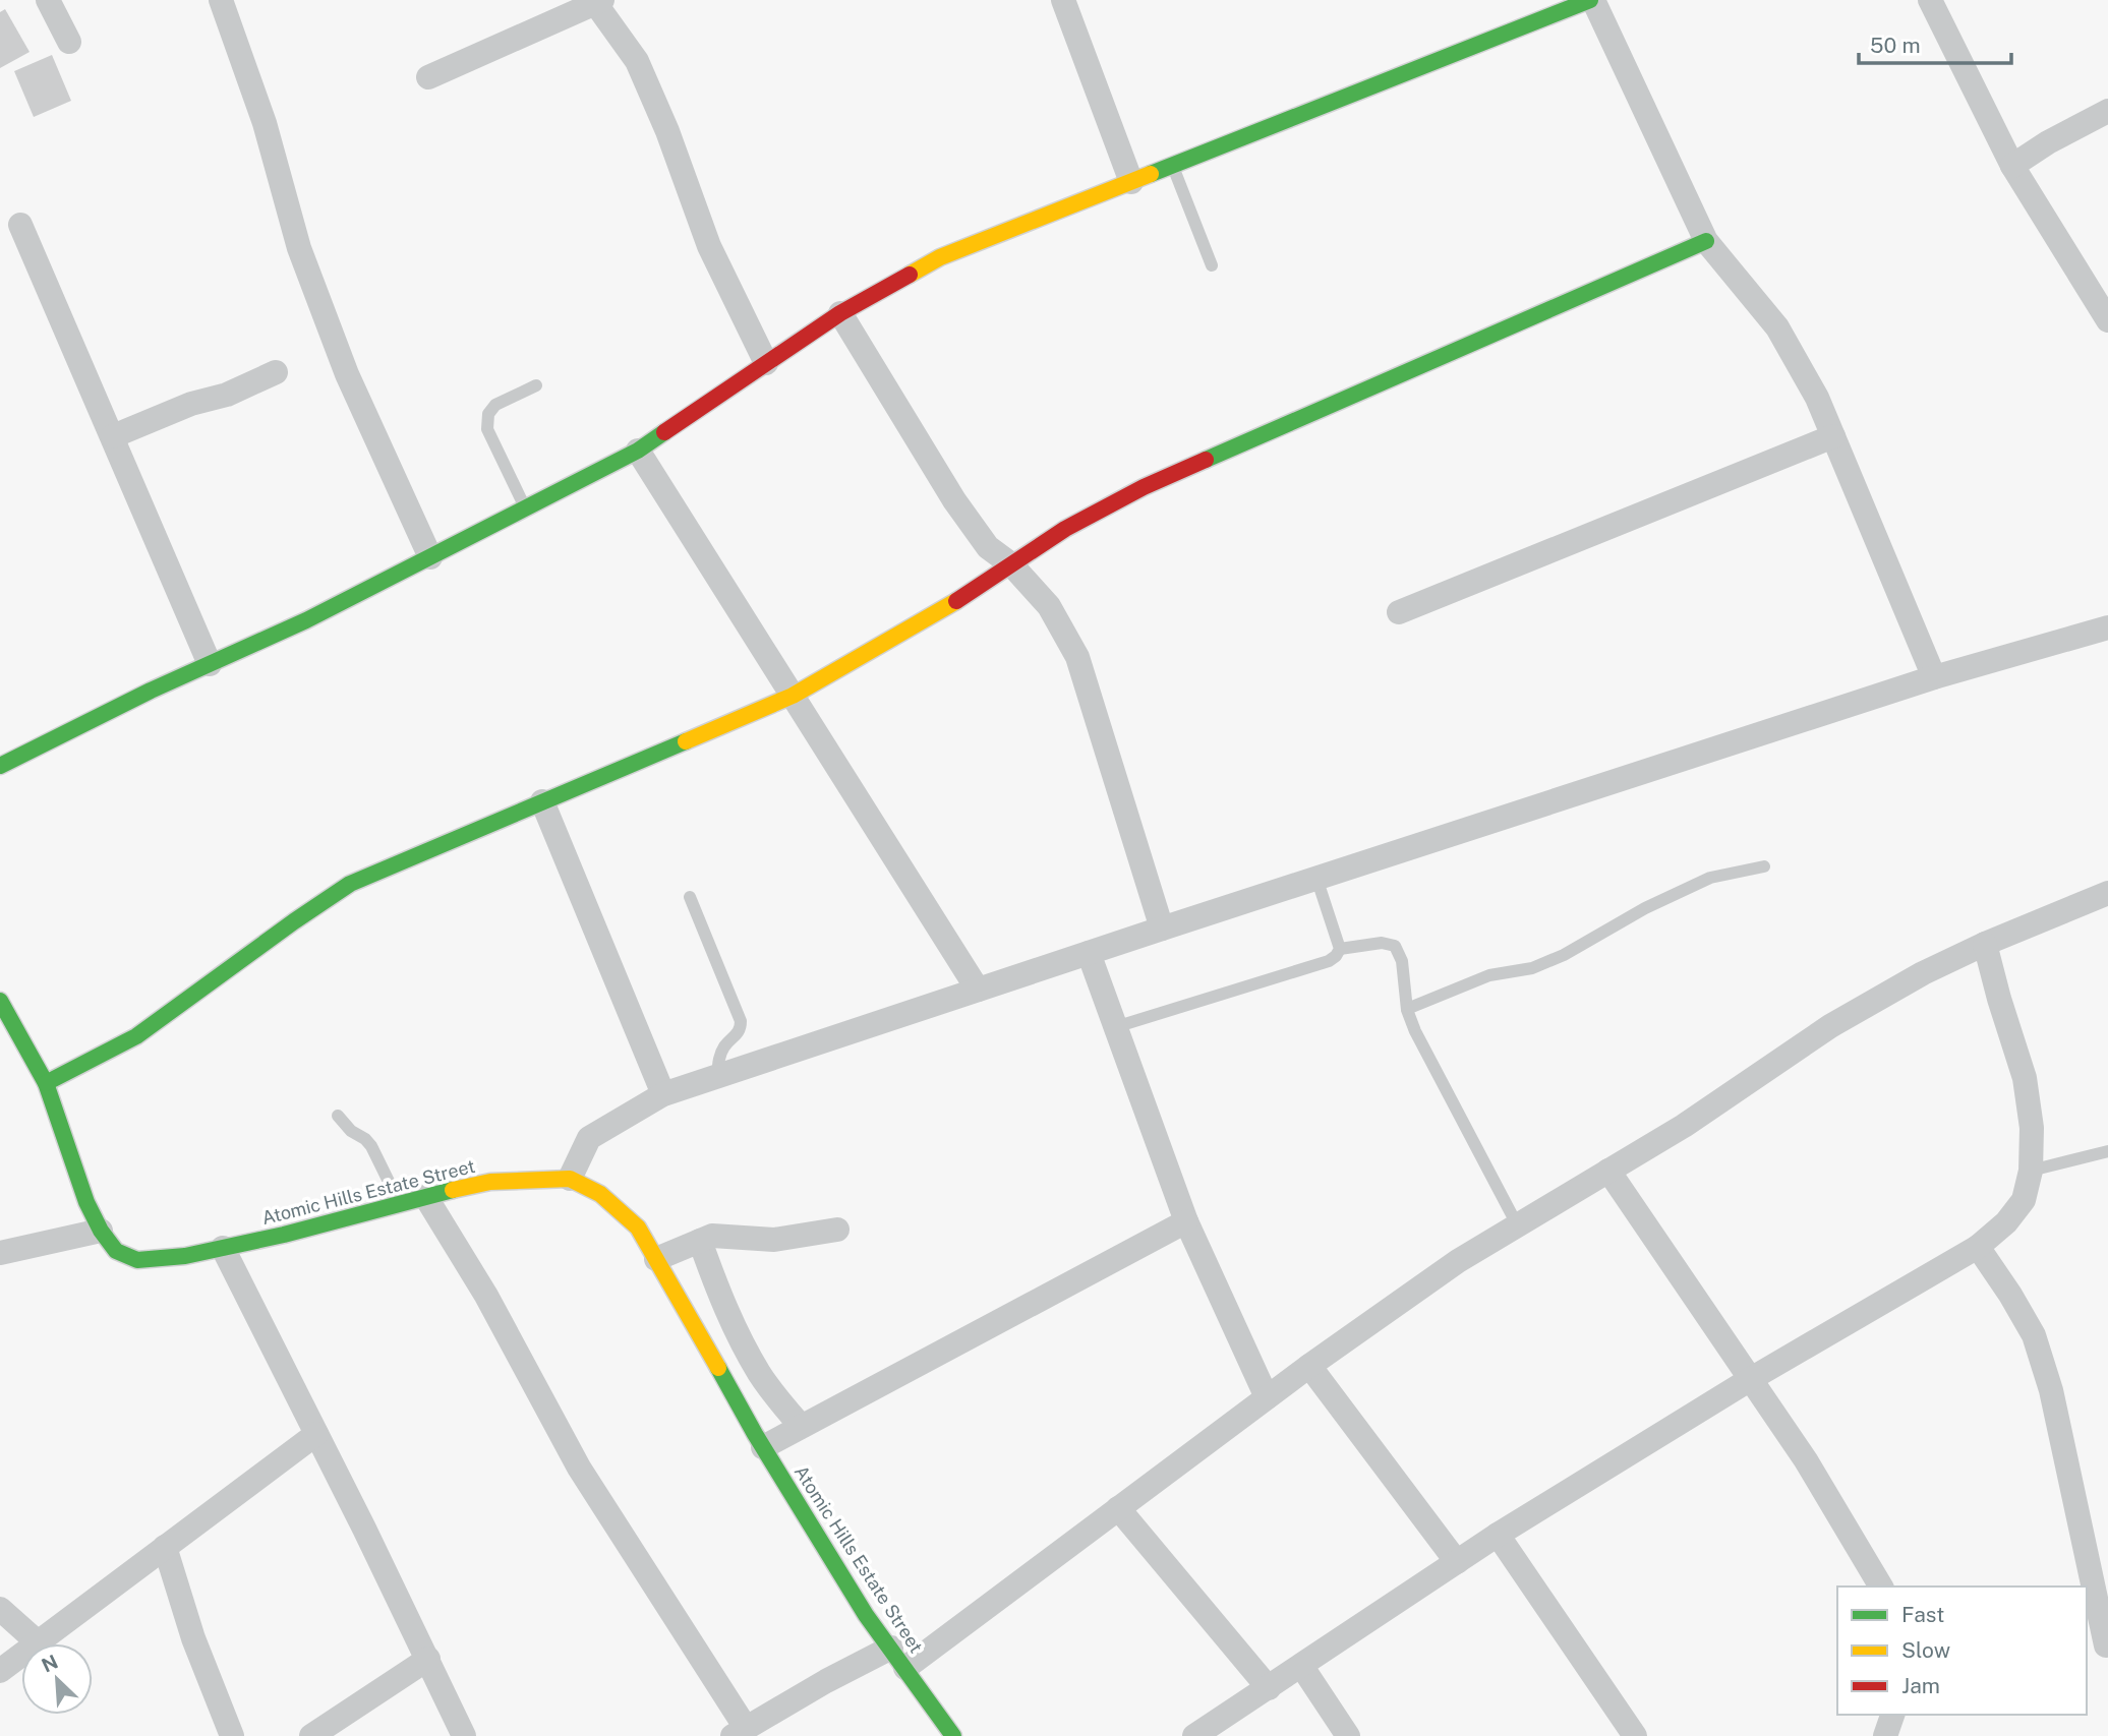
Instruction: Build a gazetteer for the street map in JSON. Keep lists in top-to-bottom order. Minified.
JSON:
{"streets":{"street":["Atomic Hills Estate Street"]},"legend":["Fast","Slow","Jam"],"scale_bar":"50 m","north":"top left"}
